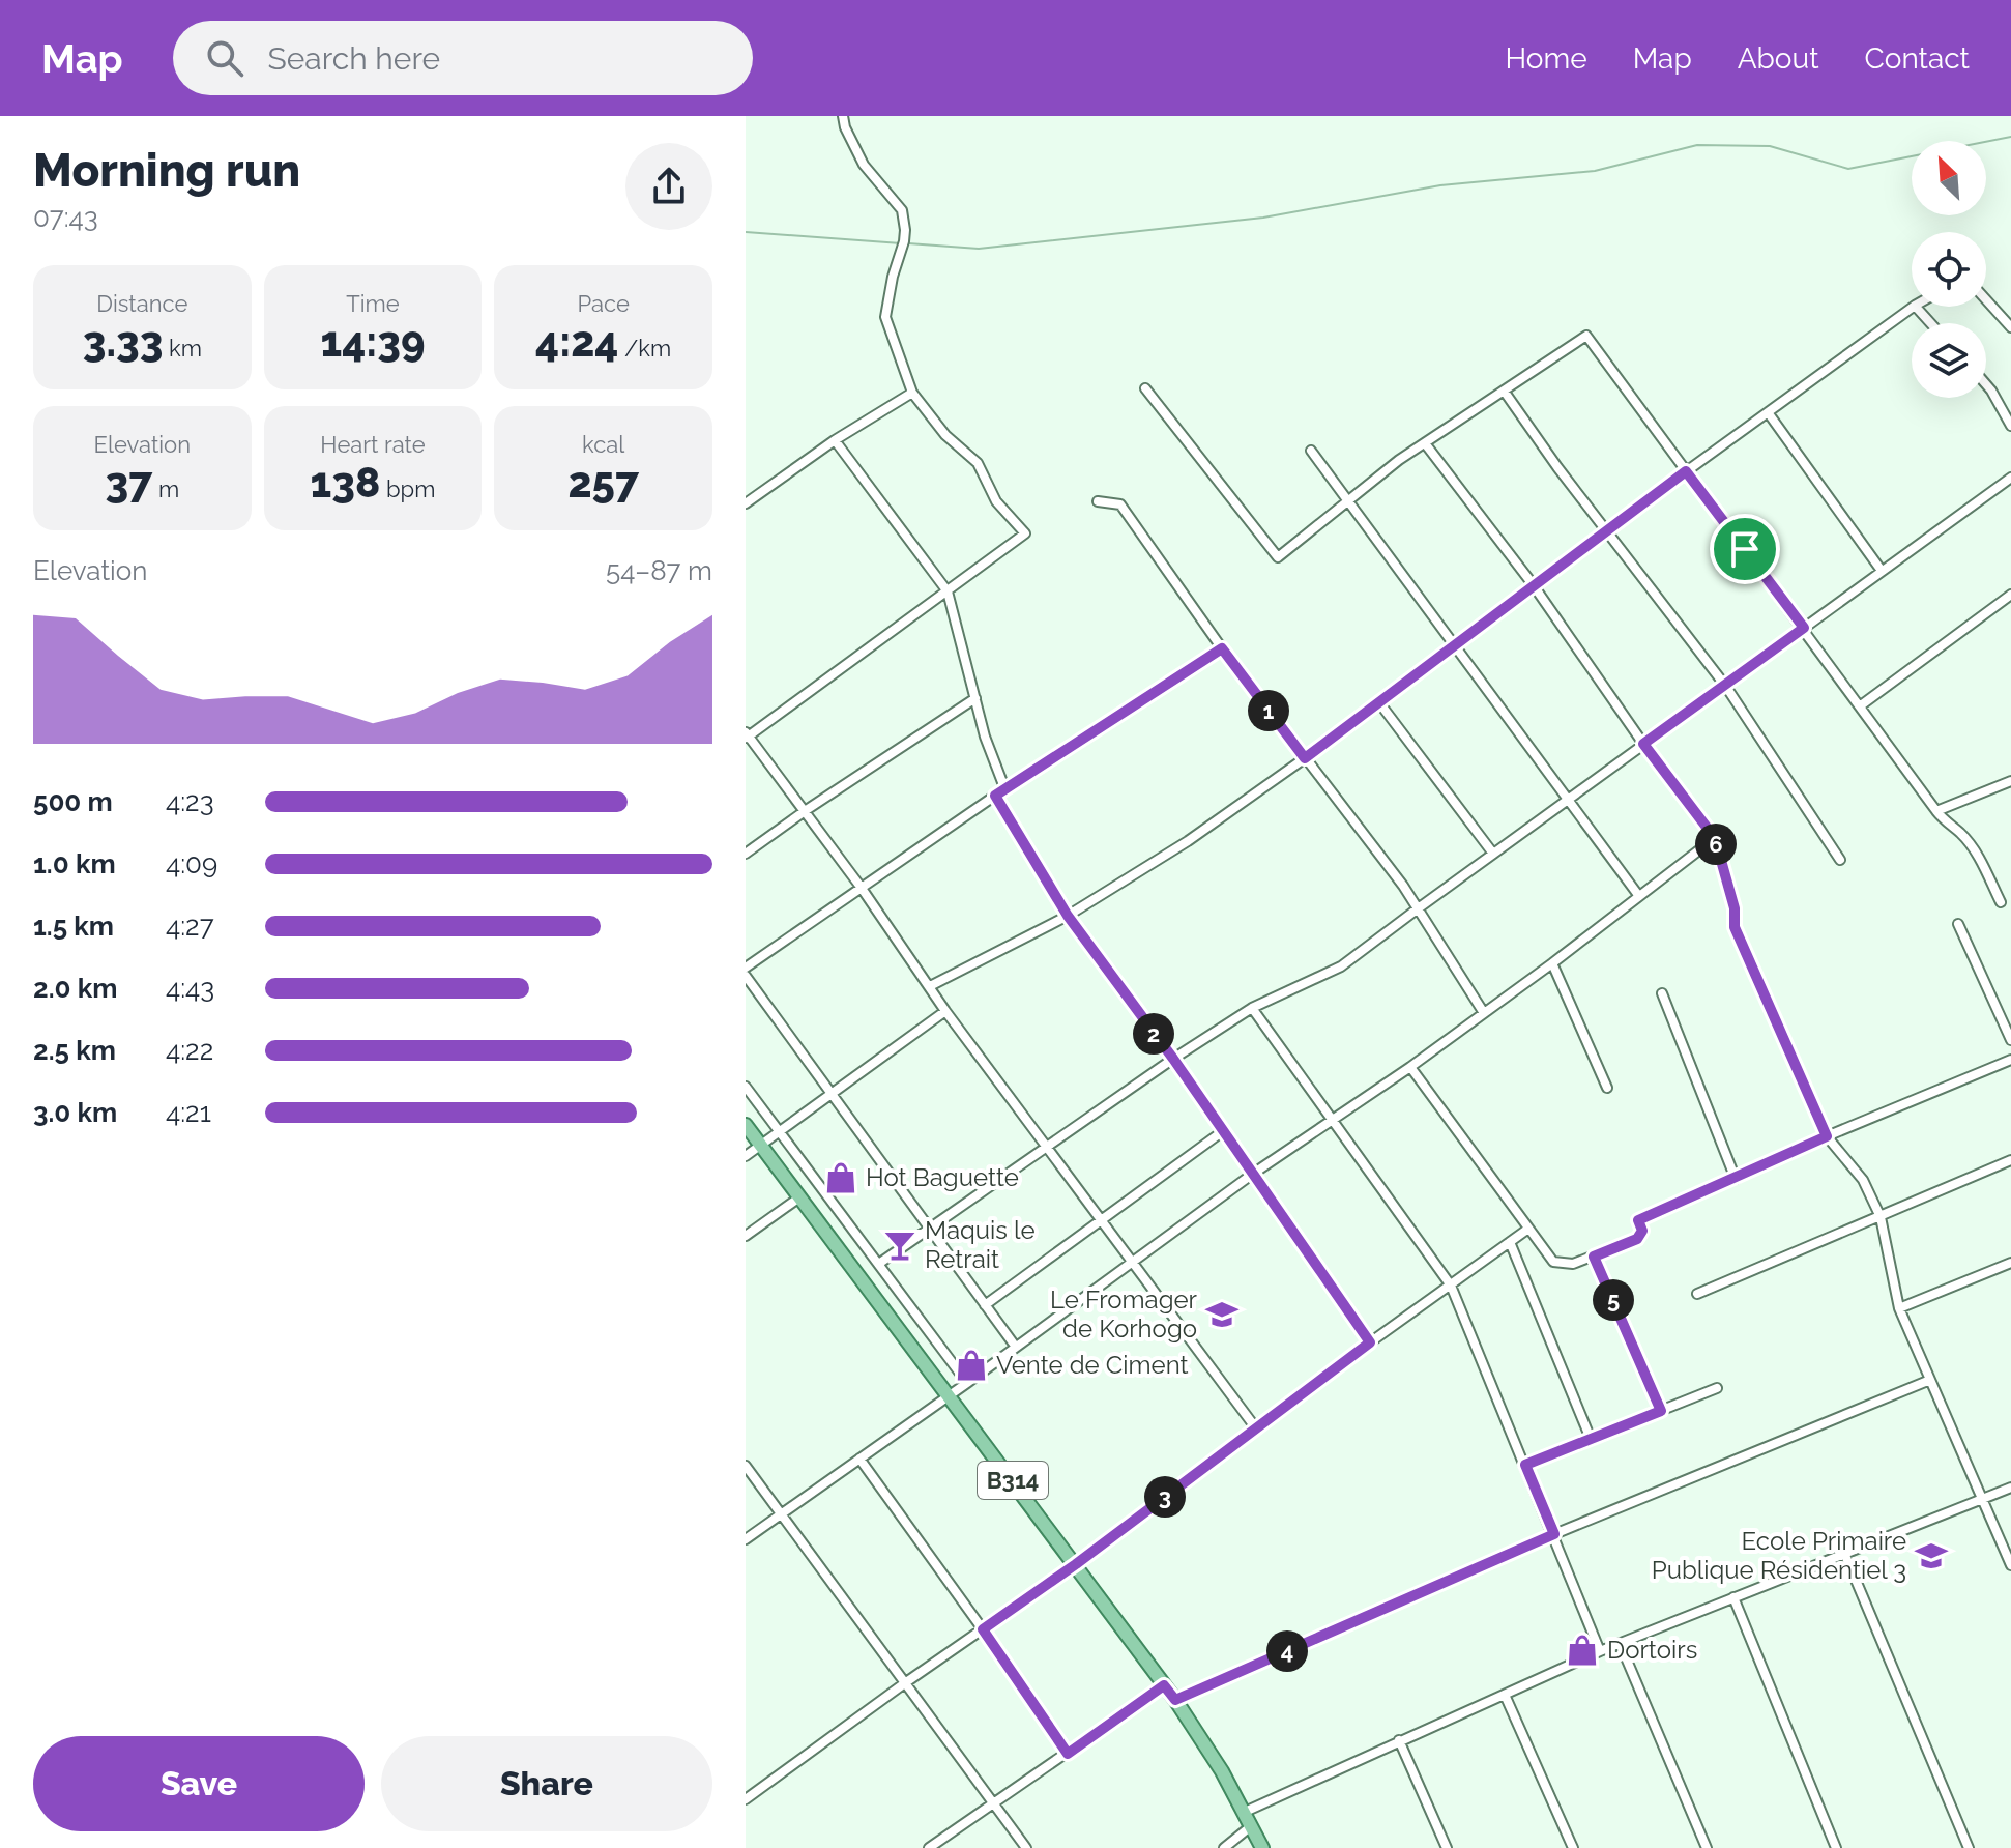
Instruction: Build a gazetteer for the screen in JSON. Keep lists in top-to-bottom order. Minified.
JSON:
{"streets":{"main road":["B314"]},"places":{"shop":["Hot Baguette","Vente de Ciment","Dortoirs"],"bar":["Maquis le Retrait"],"school or university":["Le Fromager de Korhogo","Ecole Primaire Publique Résidentiel 3"]},"north":"top left","page":{"header":"Map","search":"Search here","nav":["Home","Map","About","Contact"],"heading":["Morning run","07:43"],"stats":[["Distance","3.33 km"],["Time","14:39"],["Pace","4:24 /km"],["Elevation","37 m"],["Heart rate","138 bpm"],["kcal","257"]],"chart":["Elevation","54–87 m"],"pins":["1","6","2","5","3","4"],"list":[{"name":"500 m","note":"4:23"},{"name":"1.0 km","note":"4:09"},{"name":"1.5 km","note":"4:27"},{"name":"2.0 km","note":"4:43"},{"name":"2.5 km","note":"4:22"},{"name":"3.0 km","note":"4:21"}],"buttons":["Save","Share"]}}
